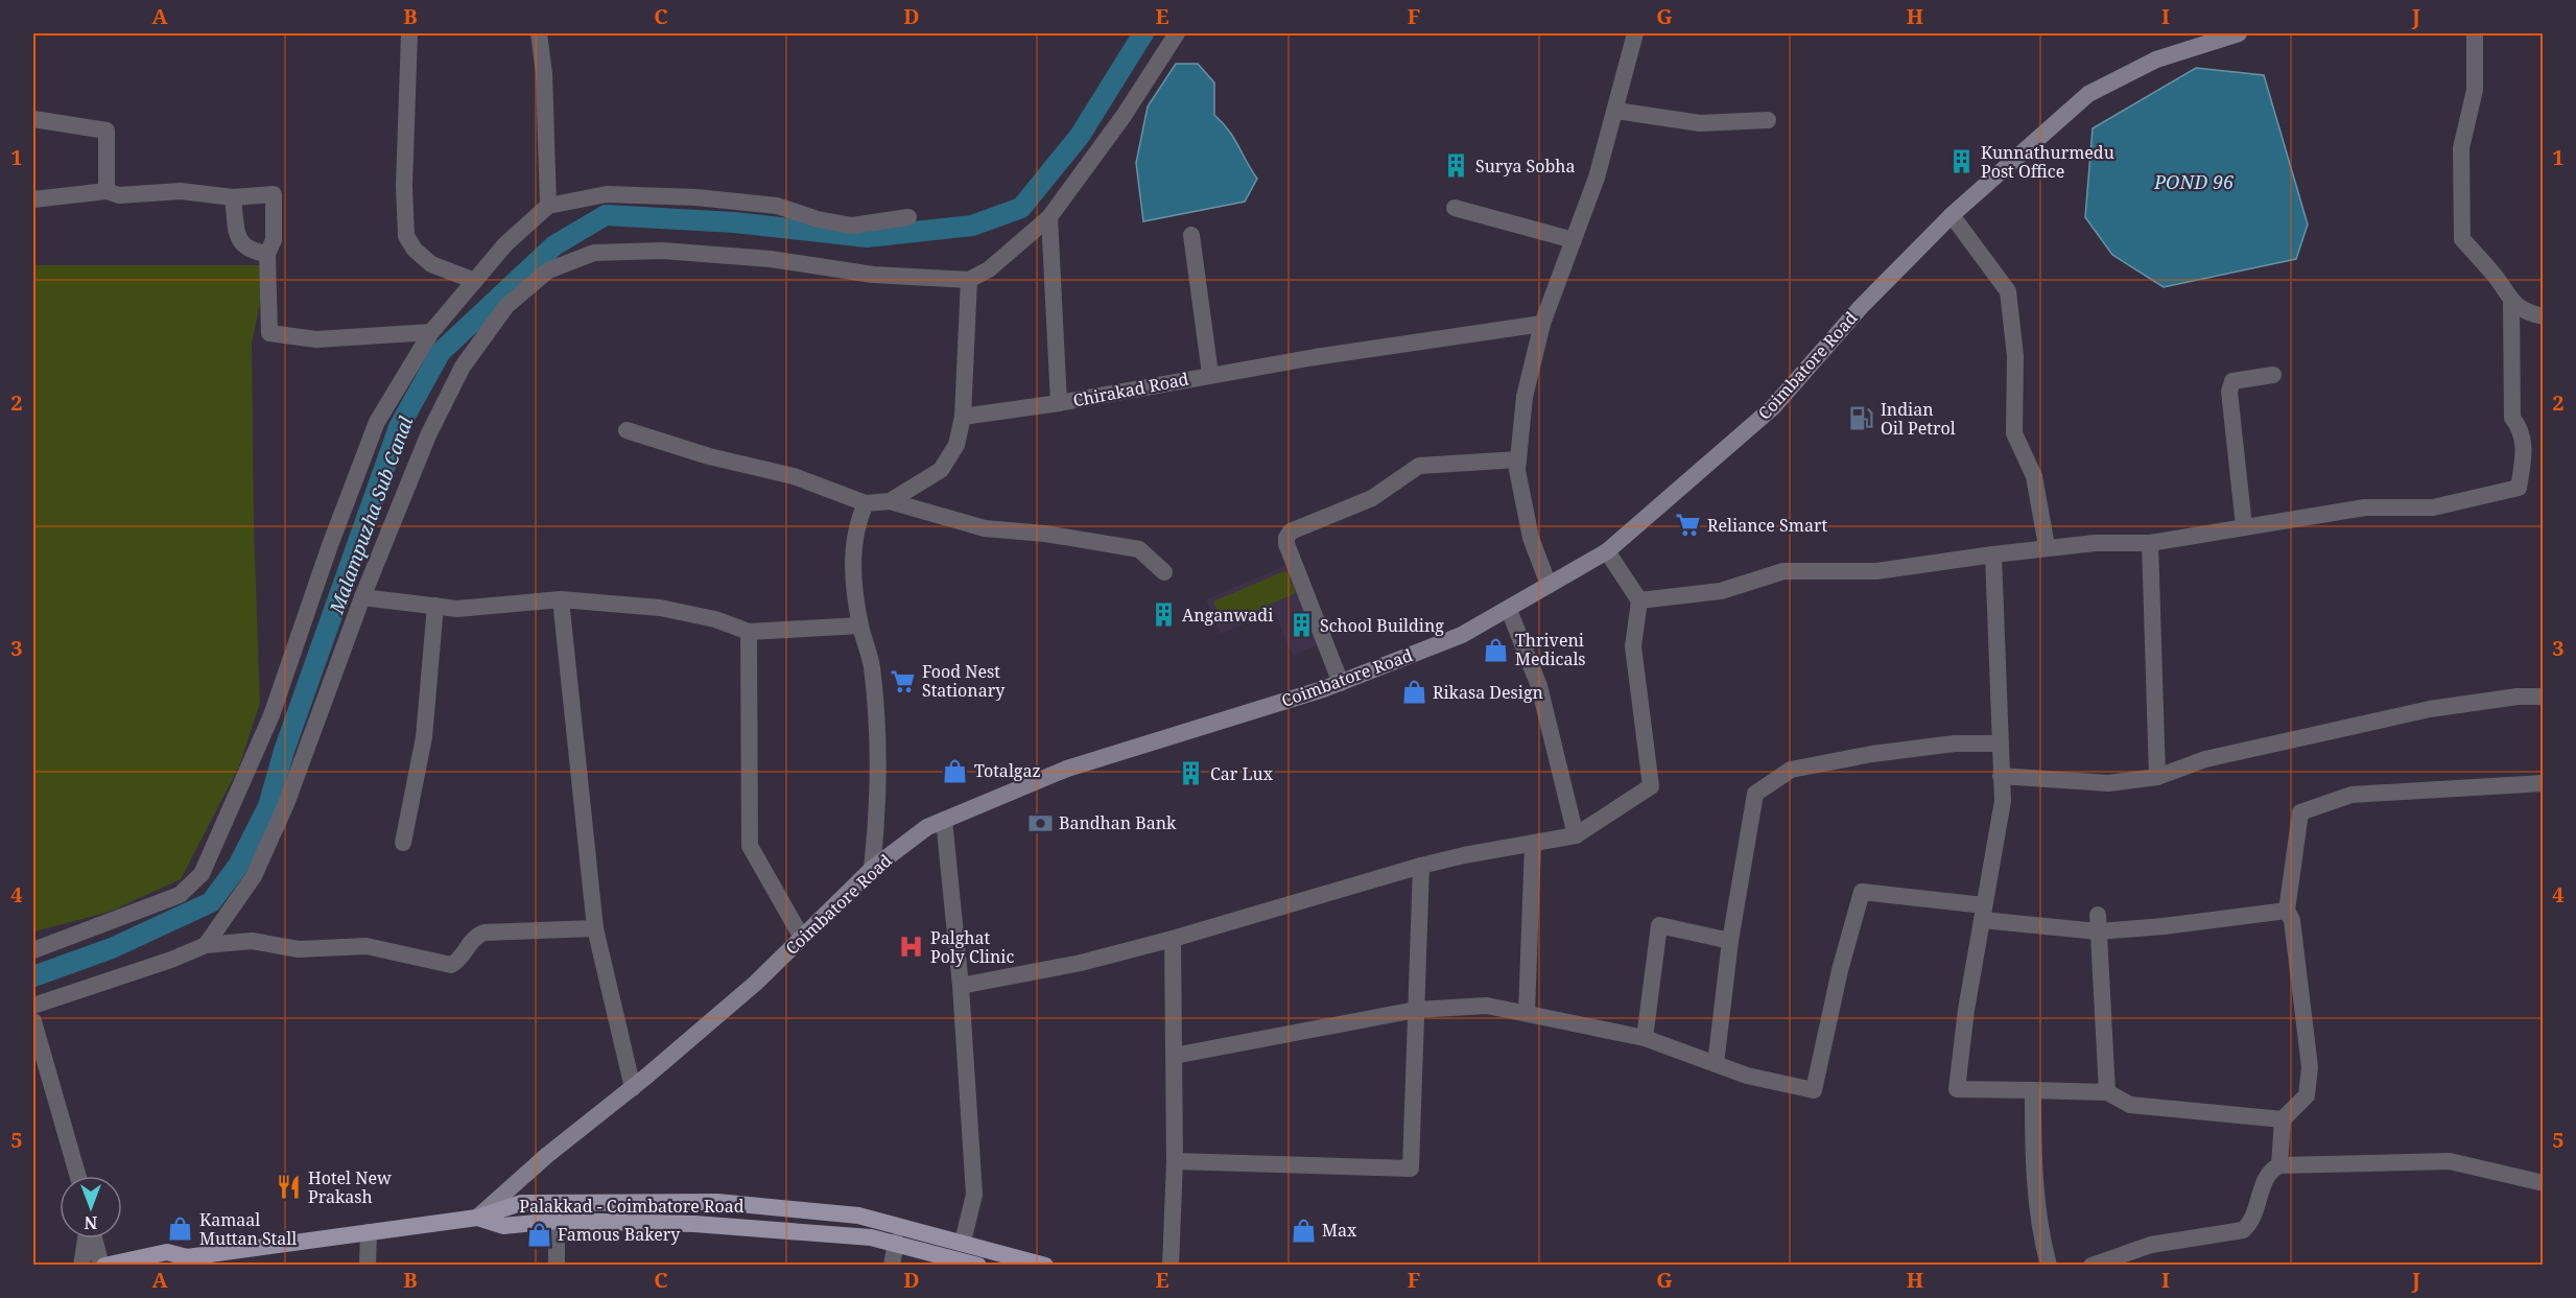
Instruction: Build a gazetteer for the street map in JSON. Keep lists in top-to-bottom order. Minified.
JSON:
{"streets":{"main road":["Coimbatore Road","Palakkad - Coimbatore Road"],"street":["Chirakad Road"]},"crossings":[["Coimbatore Road","Palakkad - Coimbatore Road"]],"water":["POND 96","Malampuzha Sub Canal"],"places":{"building":["Kunnathurmedu Post Office","Surya Sobha","Anganwadi","School Building","Car Lux"],"fuel station":["Indian Oil Petrol"],"supermarket":["Reliance Smart","Food Nest Stationary"],"shop":["Thriveni Medicals","Rikasa Design","Totalgaz","Kamaal Muttan Stall","Max","Famous Bakery"],"bank":["Bandhan Bank"],"hospital":["Palghat Poly Clinic"],"restaurant":["Hotel New Prakash"]},"north":"bottom","grid":{"columns":["A","B","C","D","E","F","G","H","I","J"],"rows":["1","2","3","4","5"]}}
